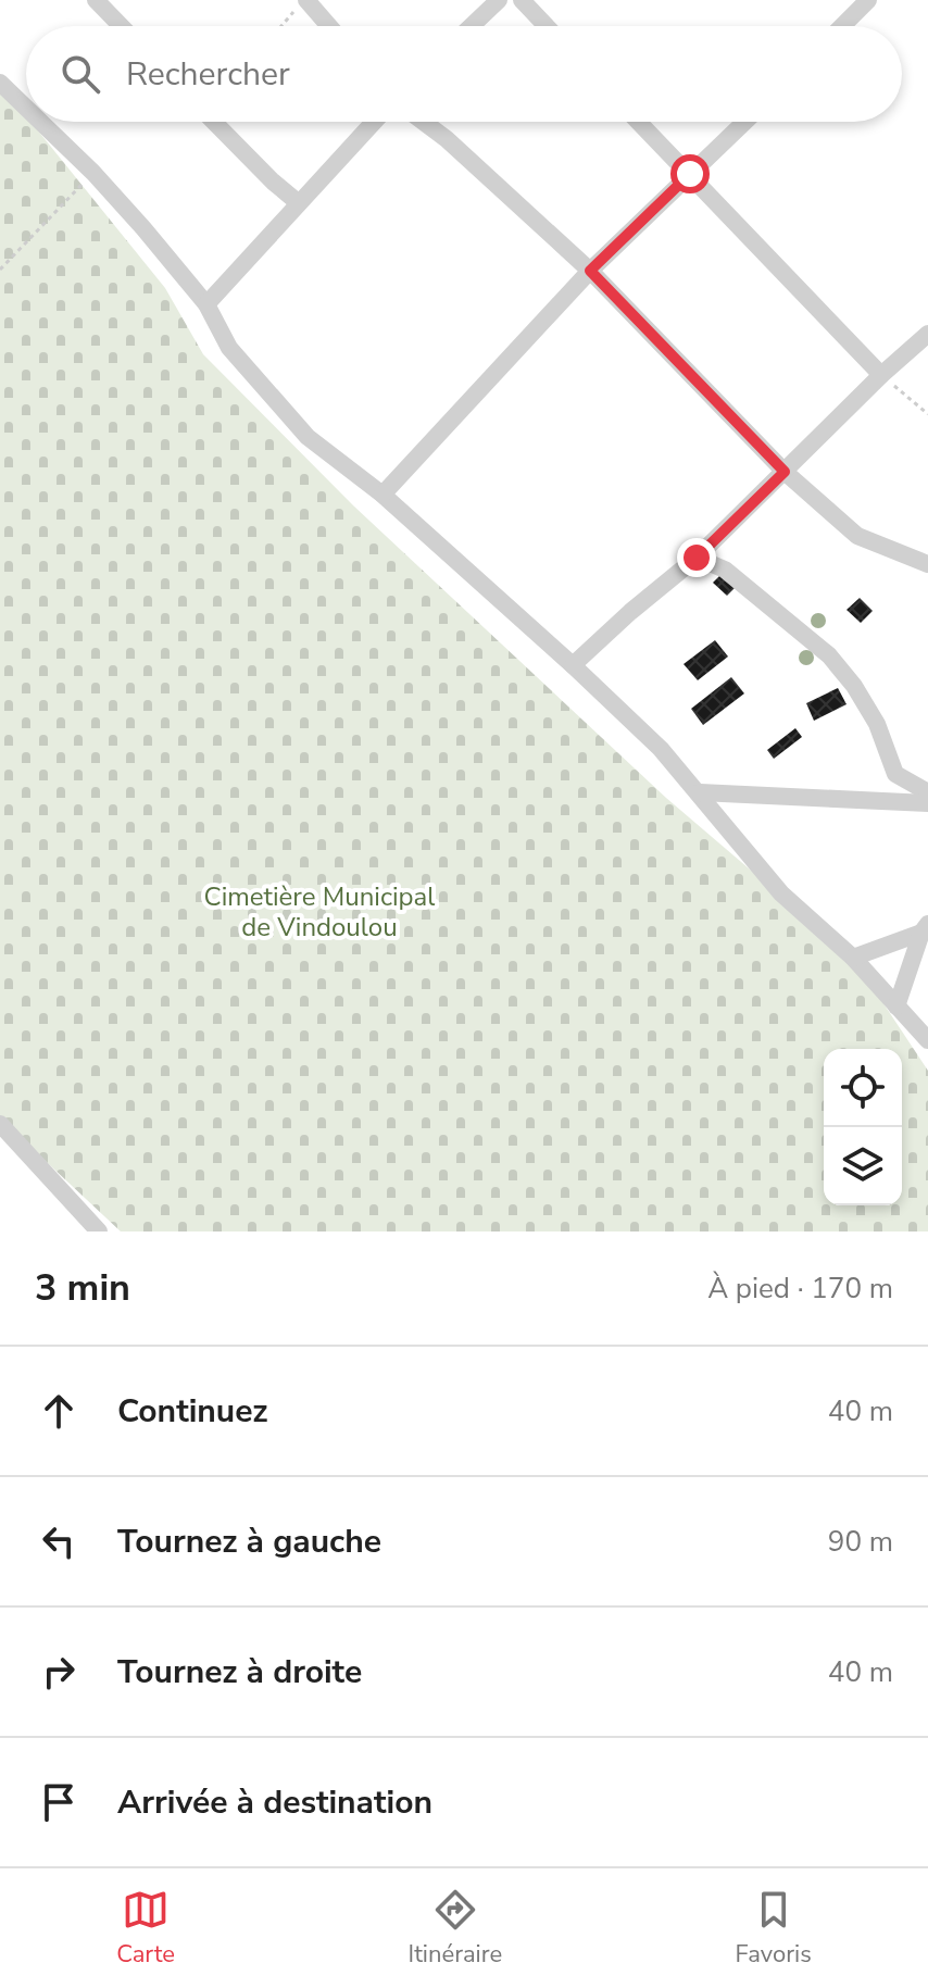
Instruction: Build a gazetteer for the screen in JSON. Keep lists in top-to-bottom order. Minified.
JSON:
{"parks":["Cimetière Municipal de Vindoulou"],"page":{"search":"Rechercher","heading":["3 min","À pied · 170 m"],"list":[["Continuez","40 m"],["Tournez à gauche","90 m"],["Tournez à droite","40 m"],"Arrivée à destination"],"nav":["Carte","Itinéraire","Favoris"]}}
